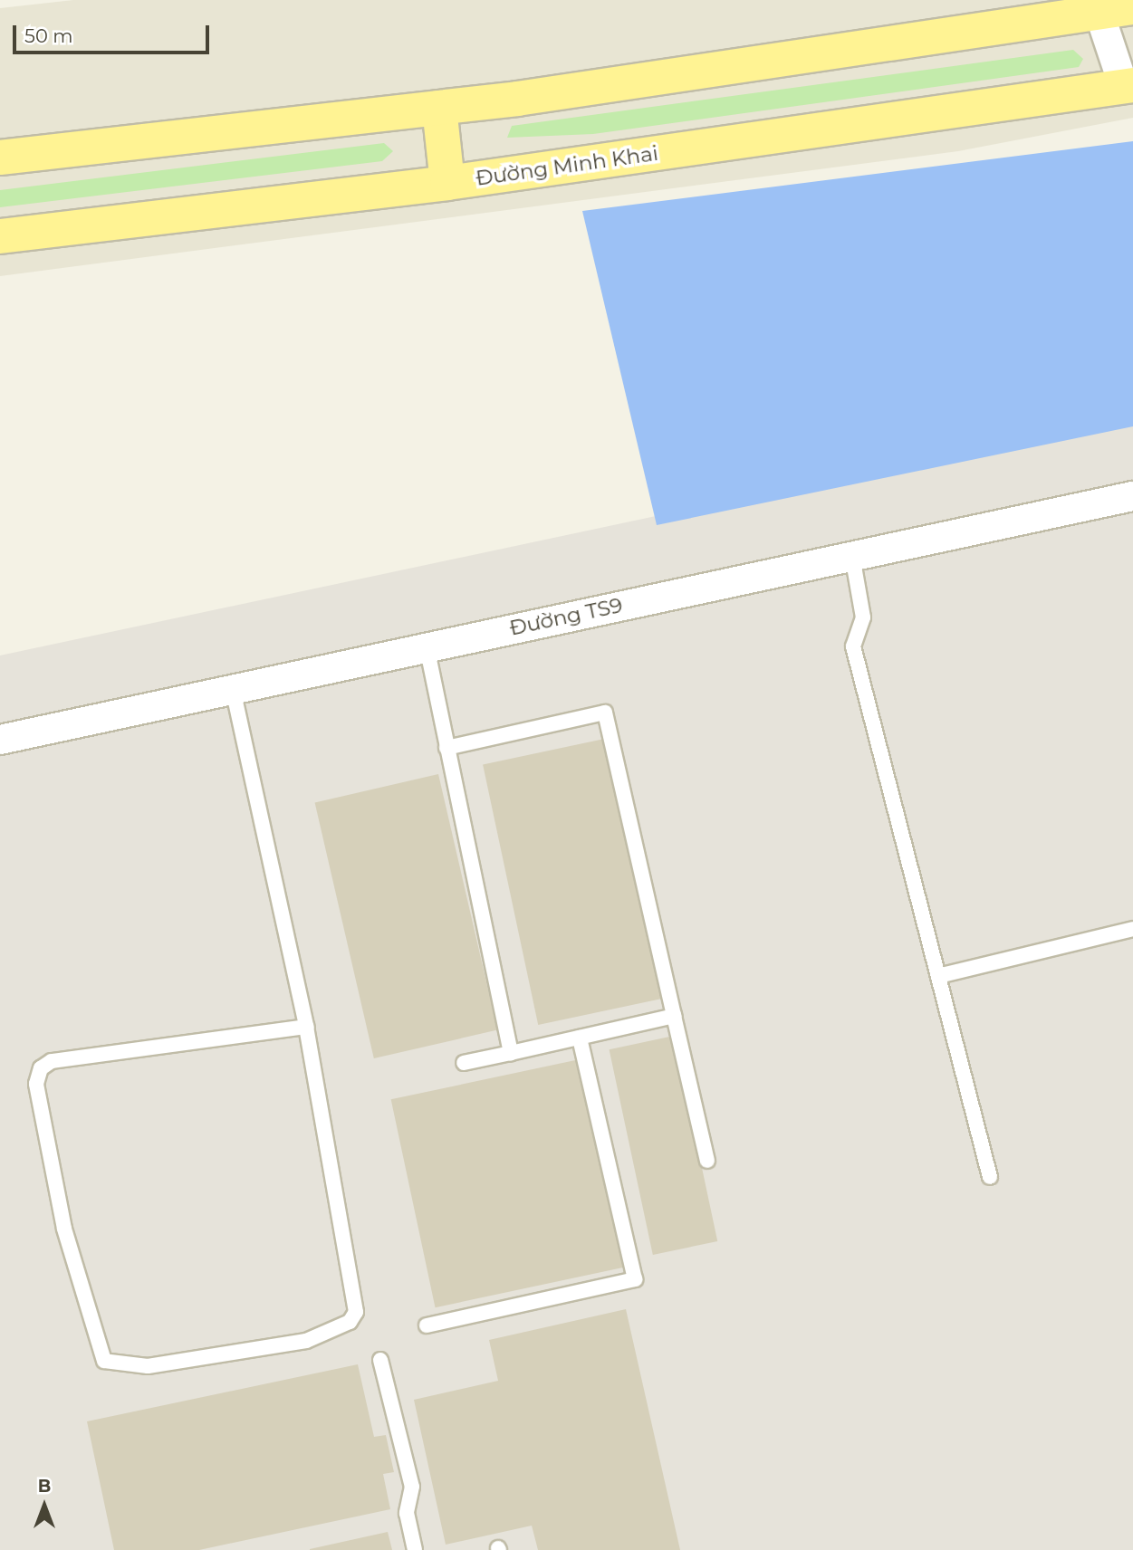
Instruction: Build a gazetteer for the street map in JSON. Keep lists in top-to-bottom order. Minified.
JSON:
{"streets":{"main road":["Đường Minh Khai"],"street":["Đường TS9"]},"scale_bar":"50 m","north":"top"}
